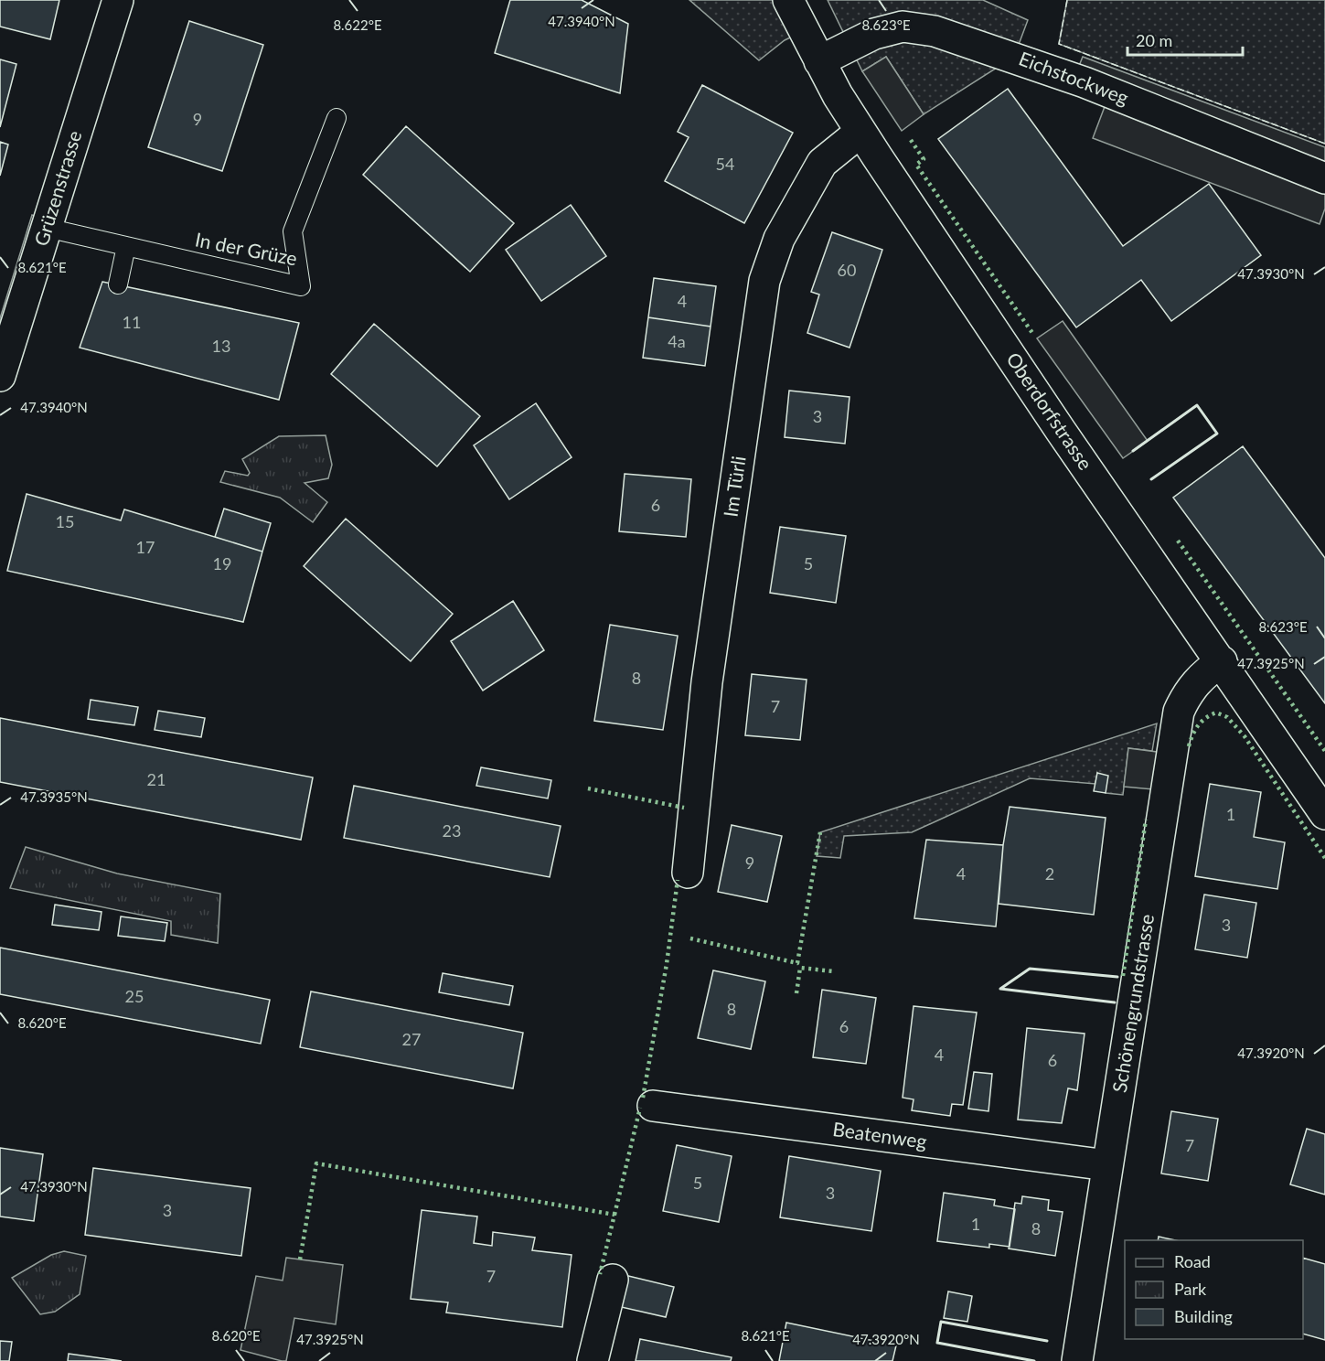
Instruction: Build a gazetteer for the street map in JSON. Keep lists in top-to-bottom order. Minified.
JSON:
{"streets":{"street":["Eichstockweg","Grüzenstrasse","Oberdorfstrasse","Im Türli","Schönengrundstrasse","Beatenweg"],"lane":["In der Grüze"]},"crossings":[["Eichstockweg","Oberdorfstrasse"],["Grüzenstrasse","In der Grüze"],["Oberdorfstrasse","Im Türli"],["Oberdorfstrasse","Schönengrundstrasse"],["Schönengrundstrasse","Beatenweg"]],"house_numbers":["9","54","60","4","11","4a","13","3","6","15","17","19","5","8","7","21","1","23","9","4","2","3","25","8","6","27","4","6","7","5","3","3","1","8","7"],"legend":["Road","Park","Building"],"scale_bar":"20 m","coordinates":["47.3940°N","8.623°E","8.622°E","8.621°E","47.3930°N","47.3925°N","47.3935°N","8.620°E","47.3920°N"]}
